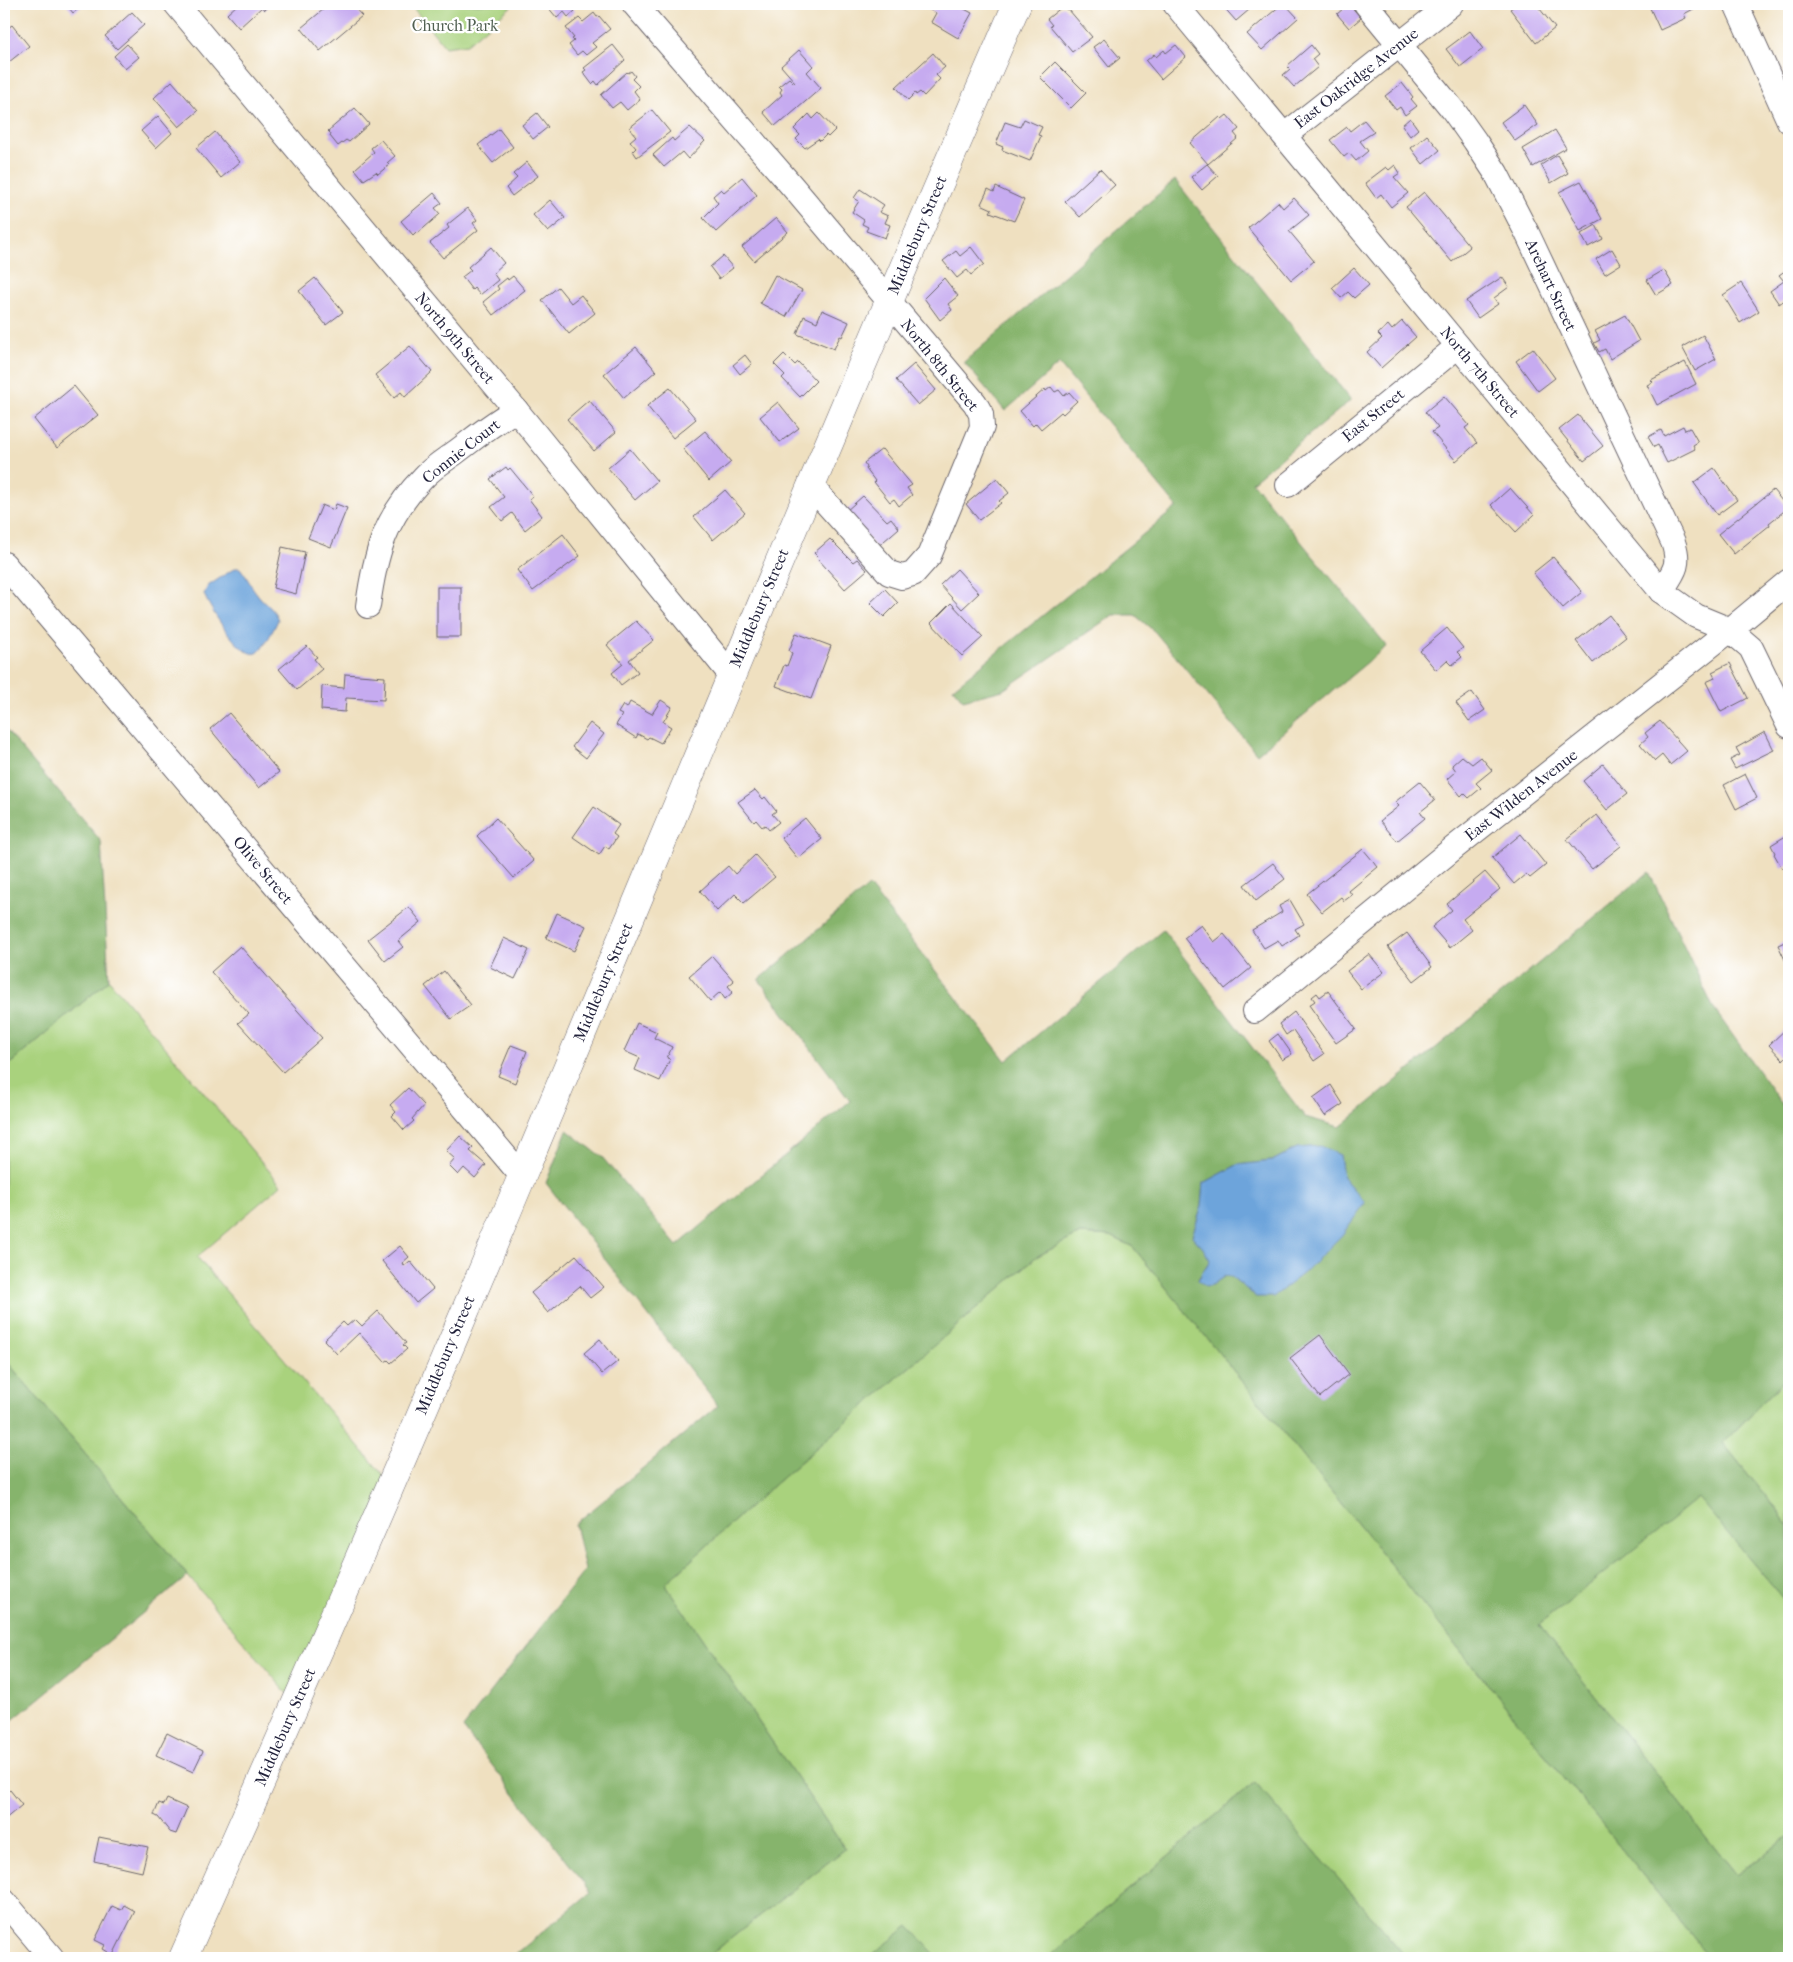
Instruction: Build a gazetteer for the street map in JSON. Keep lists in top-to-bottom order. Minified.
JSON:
{"streets":{"main road":["Middlebury Street"],"street":["East Oakridge Avenue","Arehart Street","North 9th Street","North 8th Street","North 7th Street","East Street","Connie Court","East Wilden Avenue","Olive Street"]},"crossings":[["East Oakridge Avenue","Arehart Street"],["East Oakridge Avenue","North 7th Street"],["Middlebury Street","North 9th Street"],["Middlebury Street","North 8th Street"],["Middlebury Street","Olive Street"],["Arehart Street","North 7th Street"],["North 9th Street","Connie Court"],["North 7th Street","East Street"],["North 7th Street","East Wilden Avenue"]],"parks":["Church Park"]}
